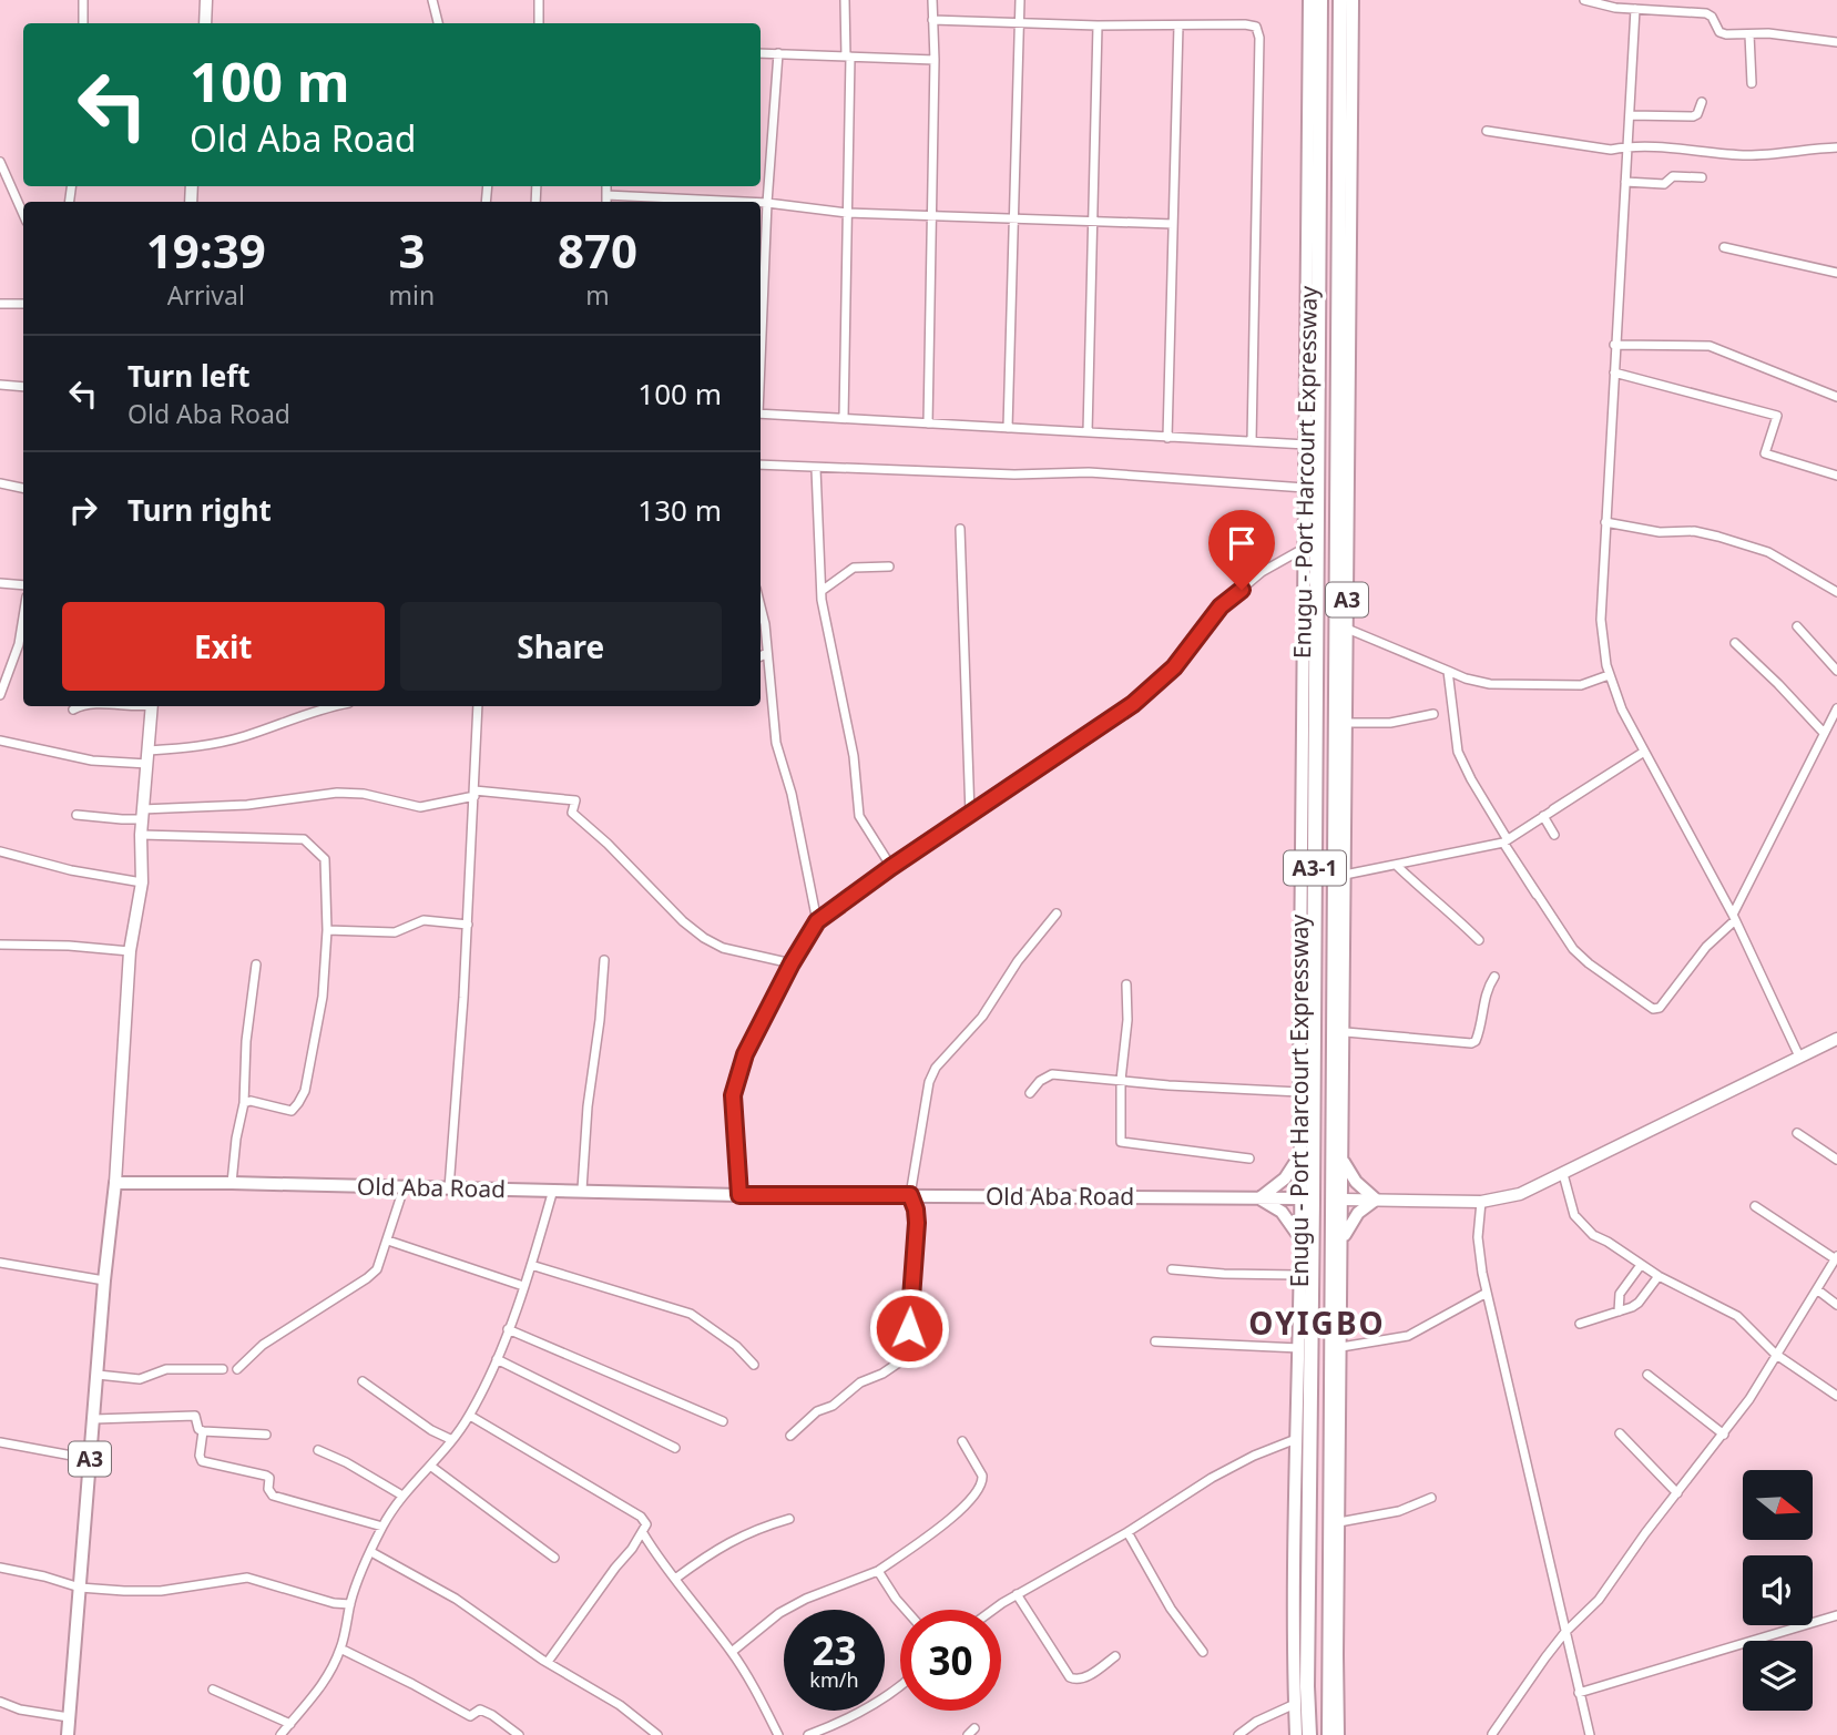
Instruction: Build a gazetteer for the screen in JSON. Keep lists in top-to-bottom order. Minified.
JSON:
{"streets":{"highway":["Enugu - Port Harcourt Expressway","A3-1"],"main road":["A3","Old Aba Road"]},"crossings":[["Enugu - Port Harcourt Expressway","Old Aba Road"],["A3","Old Aba Road"]],"districts":["OYIGBO"],"north":"right","page":{"turn":["100 m","Old Aba Road"],"eta":["19:39","Arrival","3","min","870","m"],"list":[{"name":"Turn left","note":"Old Aba Road","value":"100 m"},{"name":"Turn right","value":"130 m"}],"buttons":["Exit","Share"],"speed":"23 km/h","limit":"30"}}
